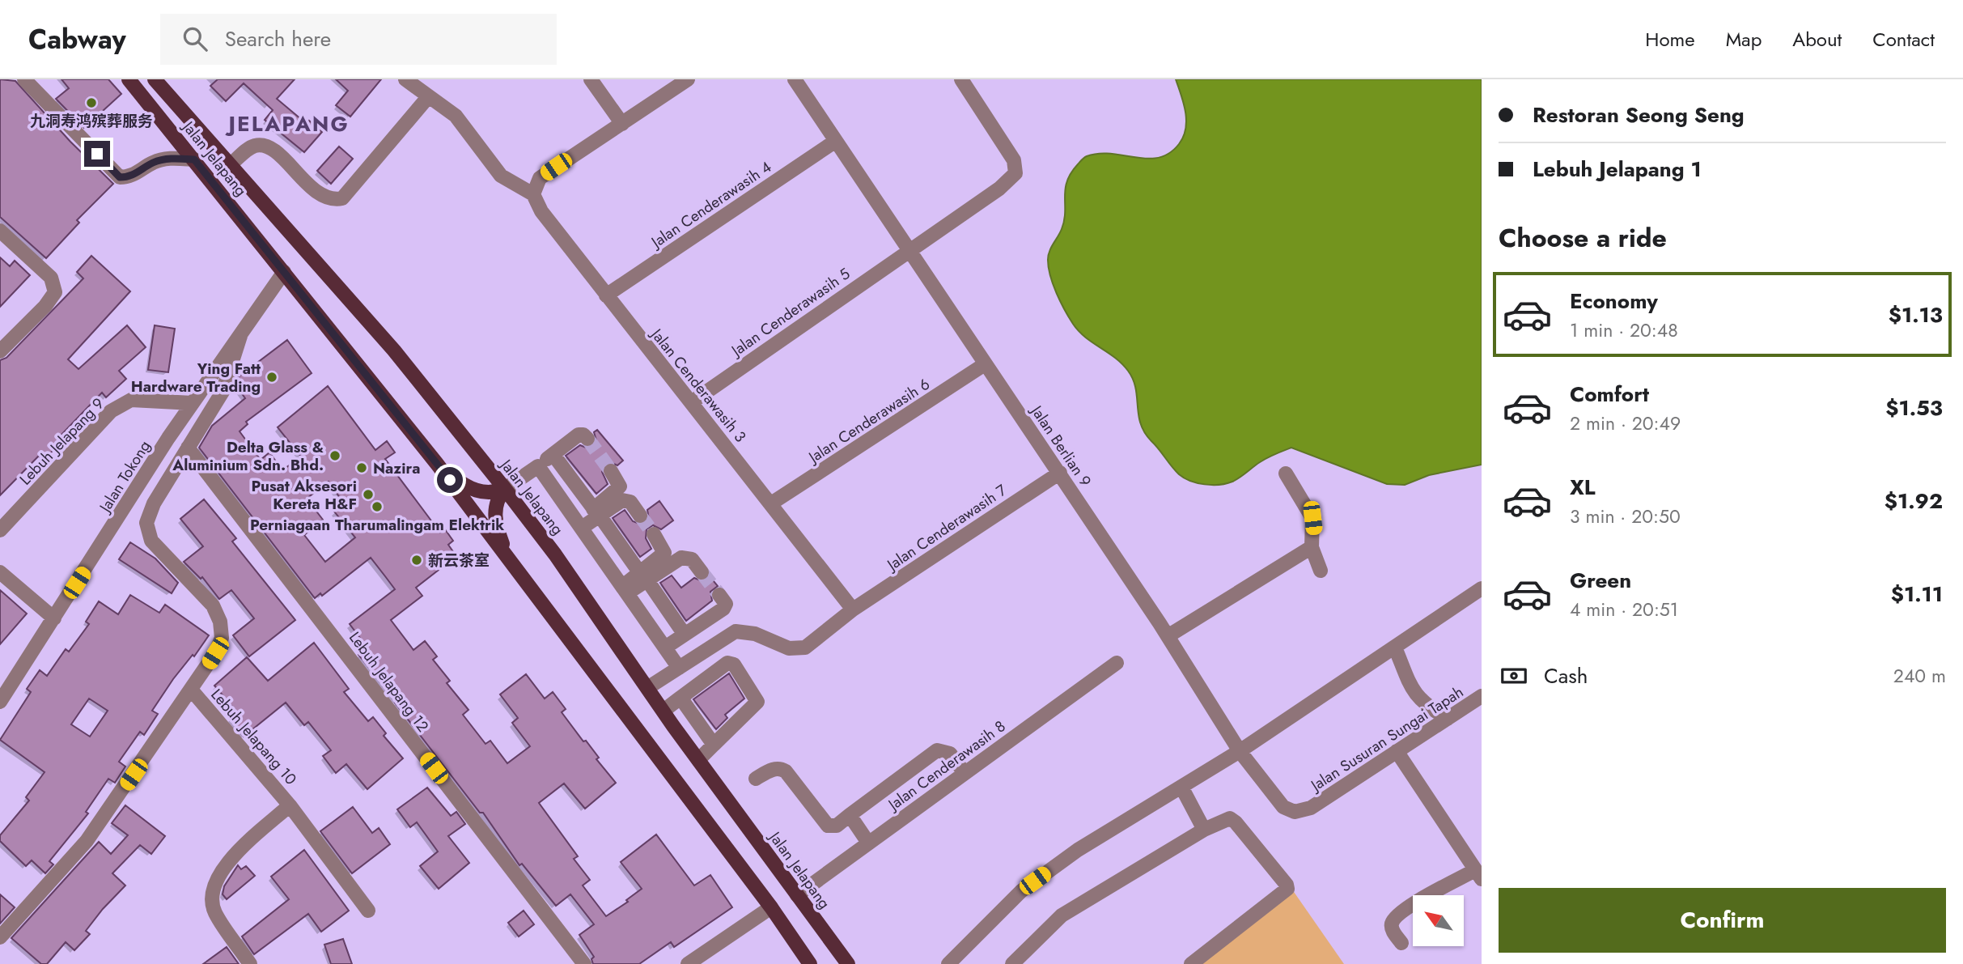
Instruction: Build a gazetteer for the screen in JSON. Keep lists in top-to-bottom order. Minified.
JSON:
{"streets":{"main road":["Jalan Jelapang"],"street":["Jalan Cenderawasih 4","Jalan Cenderawasih 5","Jalan Cenderawasih 3","Jalan Cenderawasih 6","Lebuh Jelapang 9","Jalan Berlian 9","Jalan Tokong","Jalan Cenderawasih 7","Lebuh Jelapang 12","Lebuh Jelapang 10","Jalan Susuran Sungai Tapah","Jalan Cenderawasih 8"]},"crossings":[["Jalan Jelapang","Jalan Tokong"],["Jalan Jelapang","Jalan Cenderawasih 7"],["Jalan Jelapang","Jalan Cenderawasih 8"],["Jalan Cenderawasih 4","Jalan Cenderawasih 3"],["Jalan Cenderawasih 4","Jalan Berlian 9"],["Jalan Cenderawasih 5","Jalan Cenderawasih 3"],["Jalan Cenderawasih 5","Jalan Berlian 9"],["Jalan Cenderawasih 3","Jalan Cenderawasih 6"],["Jalan Cenderawasih 3","Jalan Cenderawasih 7"],["Jalan Cenderawasih 6","Jalan Berlian 9"],["Lebuh Jelapang 9","Jalan Tokong"],["Jalan Berlian 9","Jalan Cenderawasih 7"],["Jalan Berlian 9","Jalan Susuran Sungai Tapah"]],"districts":["JELAPANG"],"places":["九洞寿鸿殡葬服务","Ying Fatt Hardware Trading","Delta Glass & Aluminium Sdn. Bhd.","Nazira","Pusat Aksesori Kereta H&F","Perniagaan Tharumalingam Elektrik","新云茶室"],"north":"top left","page":{"header":"Cabway","search":"Search here","nav":["Home","Map","About","Contact"],"banner":["Restoran Seong Seng","Lebuh Jelapang 1"],"heading":"Choose a ride","list":[{"name":"Economy","note":"1 min · 20:48","value":"$1.13"},{"name":"Comfort","note":"2 min · 20:49","value":"$1.53"},{"name":"XL","note":"3 min · 20:50","value":"$1.92"},{"name":"Green","note":"4 min · 20:51","value":"$1.11"}],"pay":["Cash","240 m"],"buttons":"Confirm"}}
